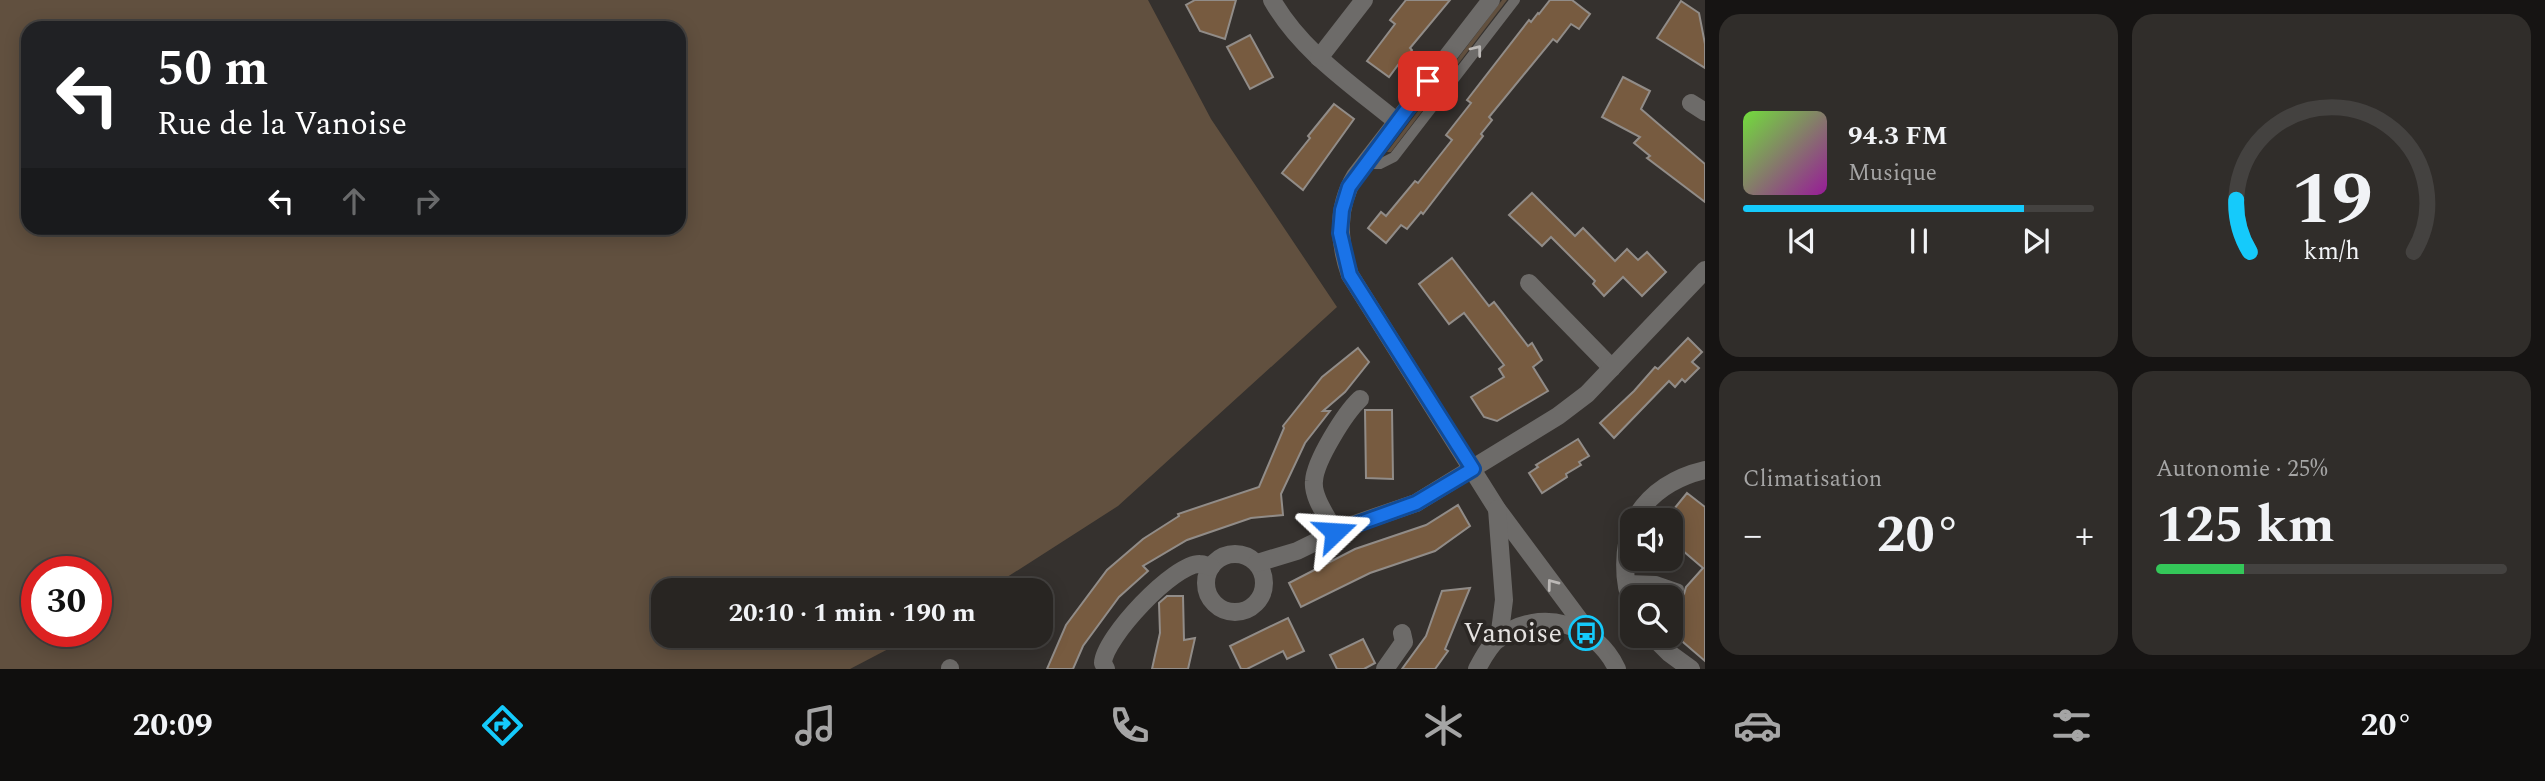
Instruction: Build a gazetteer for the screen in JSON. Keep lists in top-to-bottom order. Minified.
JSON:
{"places":{"bus stop":["Vanoise"]},"page":{"turn":["50 m","Rue de la Vanoise"],"song":["94.3 FM","Musique"],"tile":["Climatisation",["Autonomie · 25%","125 km"]],"heat":["−","20°","+"],"limit":"30","trip":"20:10 · 1 min · 190 m","tabs":["20:09","20°"],"gauge":["19","km/h"]}}
